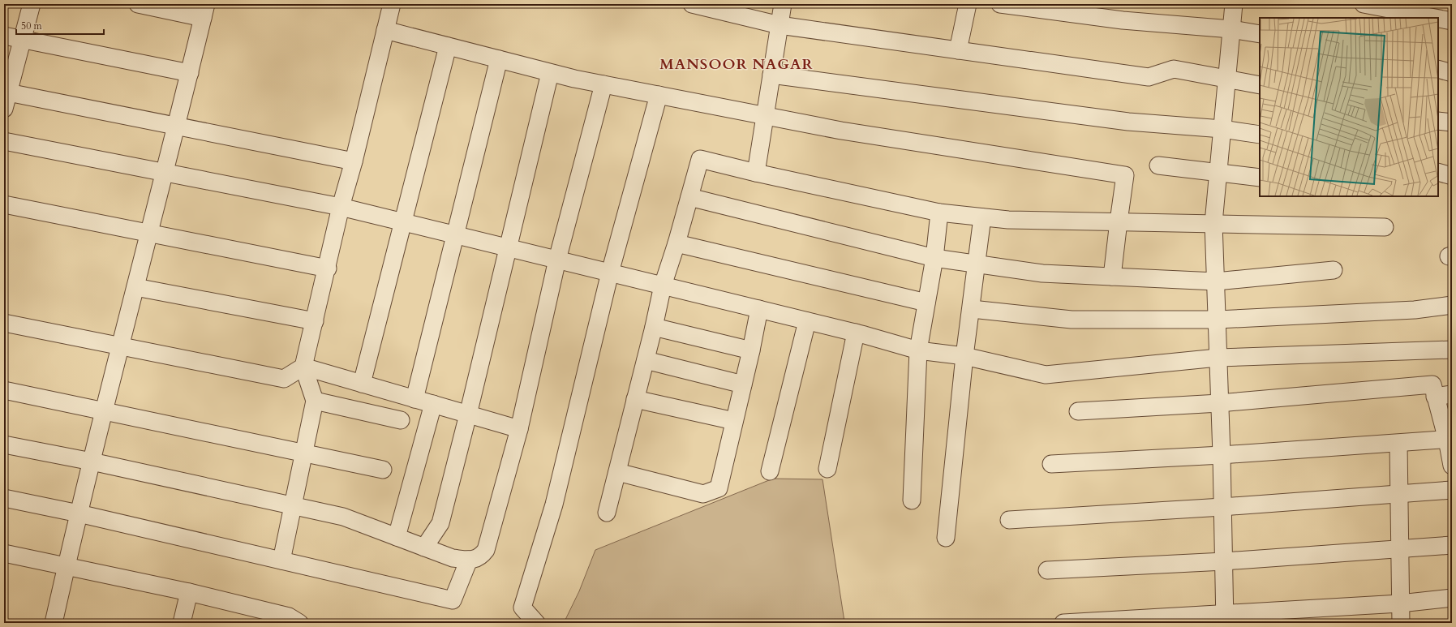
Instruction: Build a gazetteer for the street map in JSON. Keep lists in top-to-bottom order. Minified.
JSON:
{"districts":["MANSOOR NAGAR"],"scale_bar":"50 m"}
